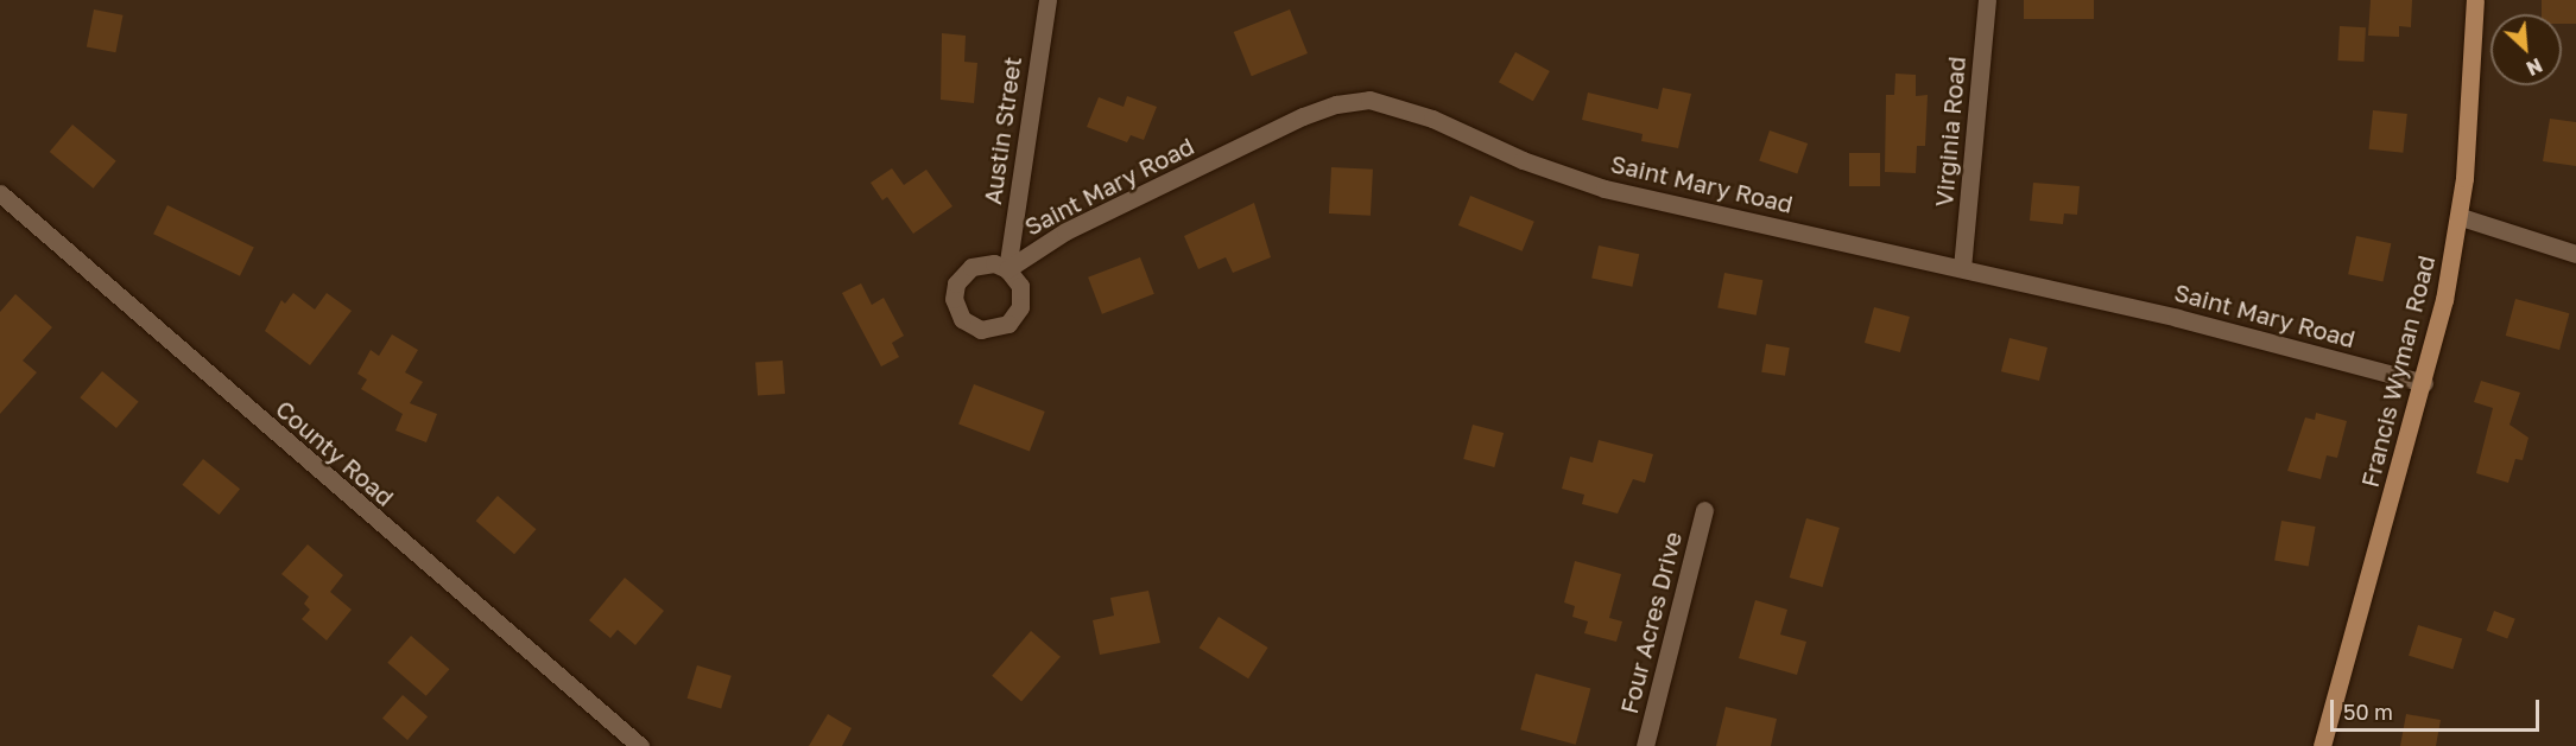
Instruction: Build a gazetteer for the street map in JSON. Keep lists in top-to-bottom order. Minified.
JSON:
{"streets":{"main road":["Francis Wyman Road"],"street":["Austin Street","Virginia Road","Saint Mary Road","County Road","Four Acres Drive"]},"crossings":[["Austin Street","Saint Mary Road"],["Virginia Road","Saint Mary Road"],["Saint Mary Road","Francis Wyman Road"]],"scale_bar":"50 m","north":"bottom right"}
